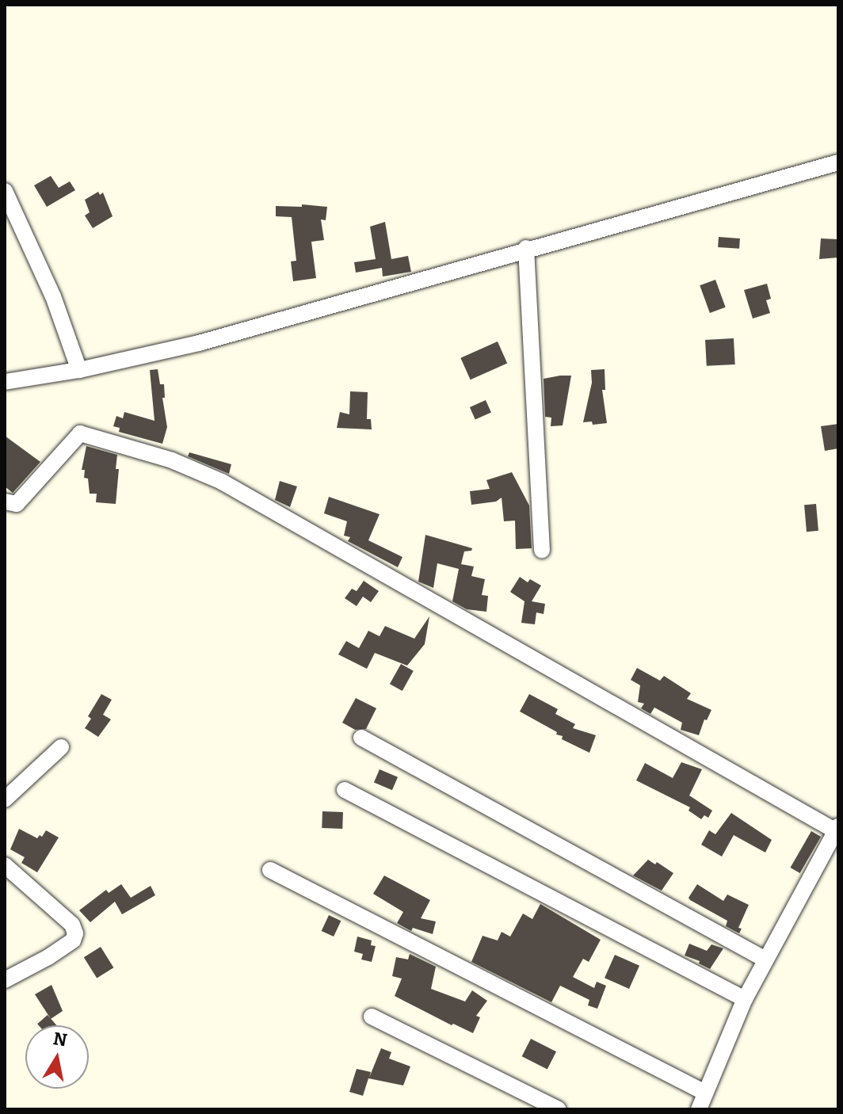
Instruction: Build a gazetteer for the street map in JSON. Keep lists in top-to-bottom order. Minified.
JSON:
{"north":"top"}
